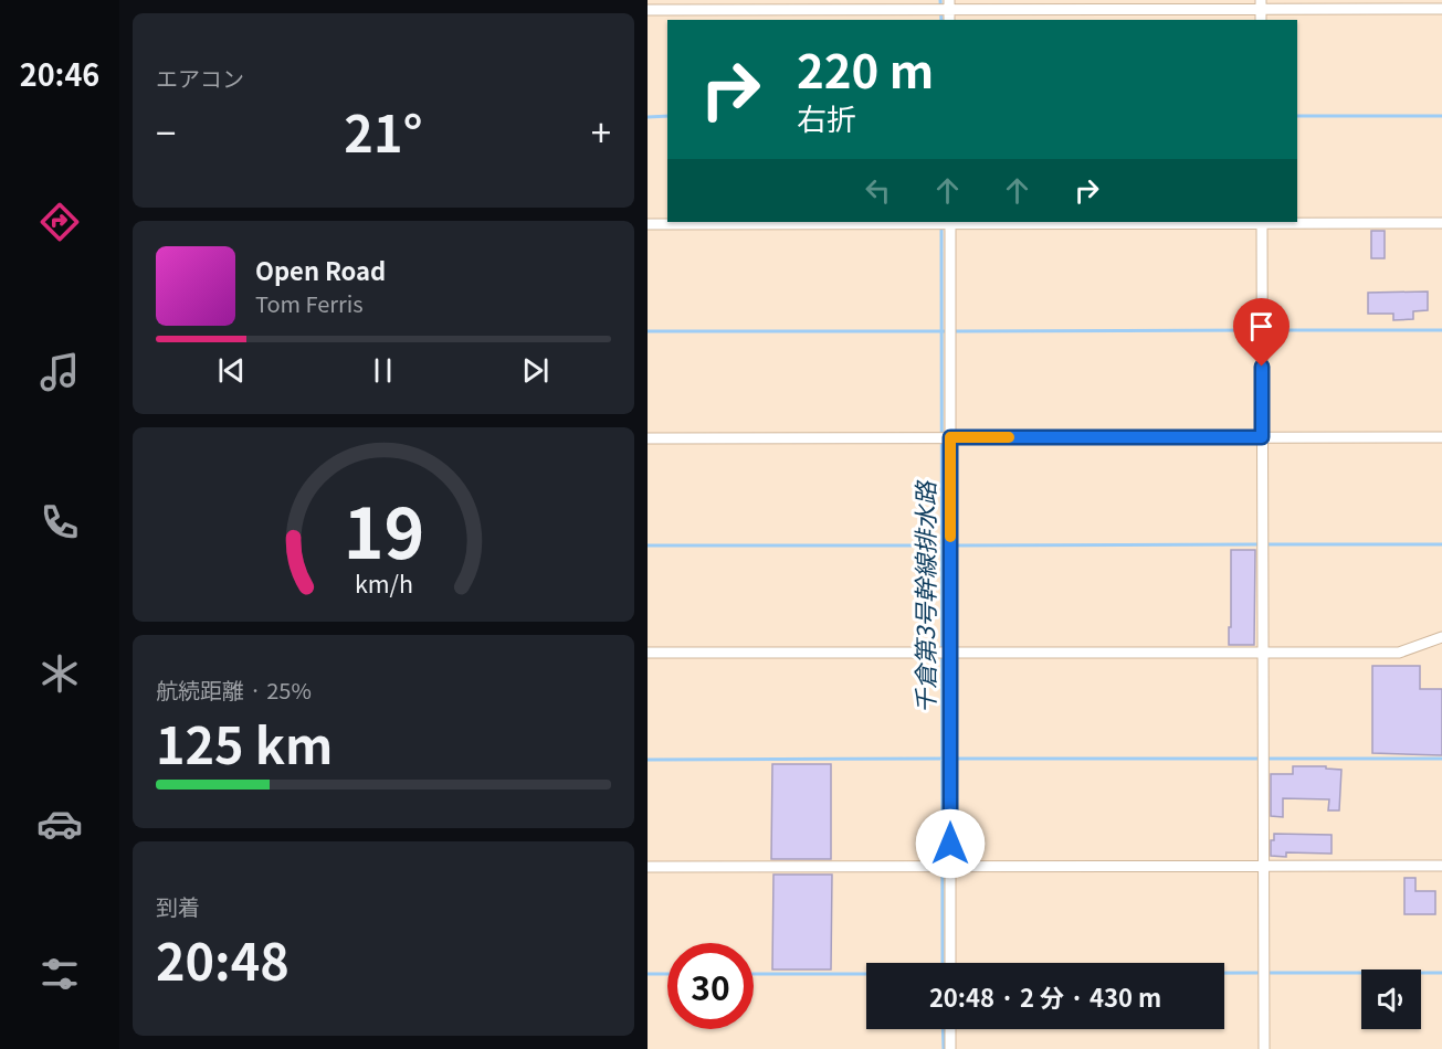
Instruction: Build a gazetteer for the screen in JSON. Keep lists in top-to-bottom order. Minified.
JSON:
{"water":["千倉第3号幹線排水路"],"page":{"tabs":"20:46","tile":["エアコン",["航続距離 · 25%","125 km"],["到着","20:48"]],"turn":["220 m","右折"],"heat":["−","21°","+"],"song":["Open Road","Tom Ferris"],"limit":"30","trip":"20:48 · 2 分 · 430 m","gauge":["19","km/h"]}}
